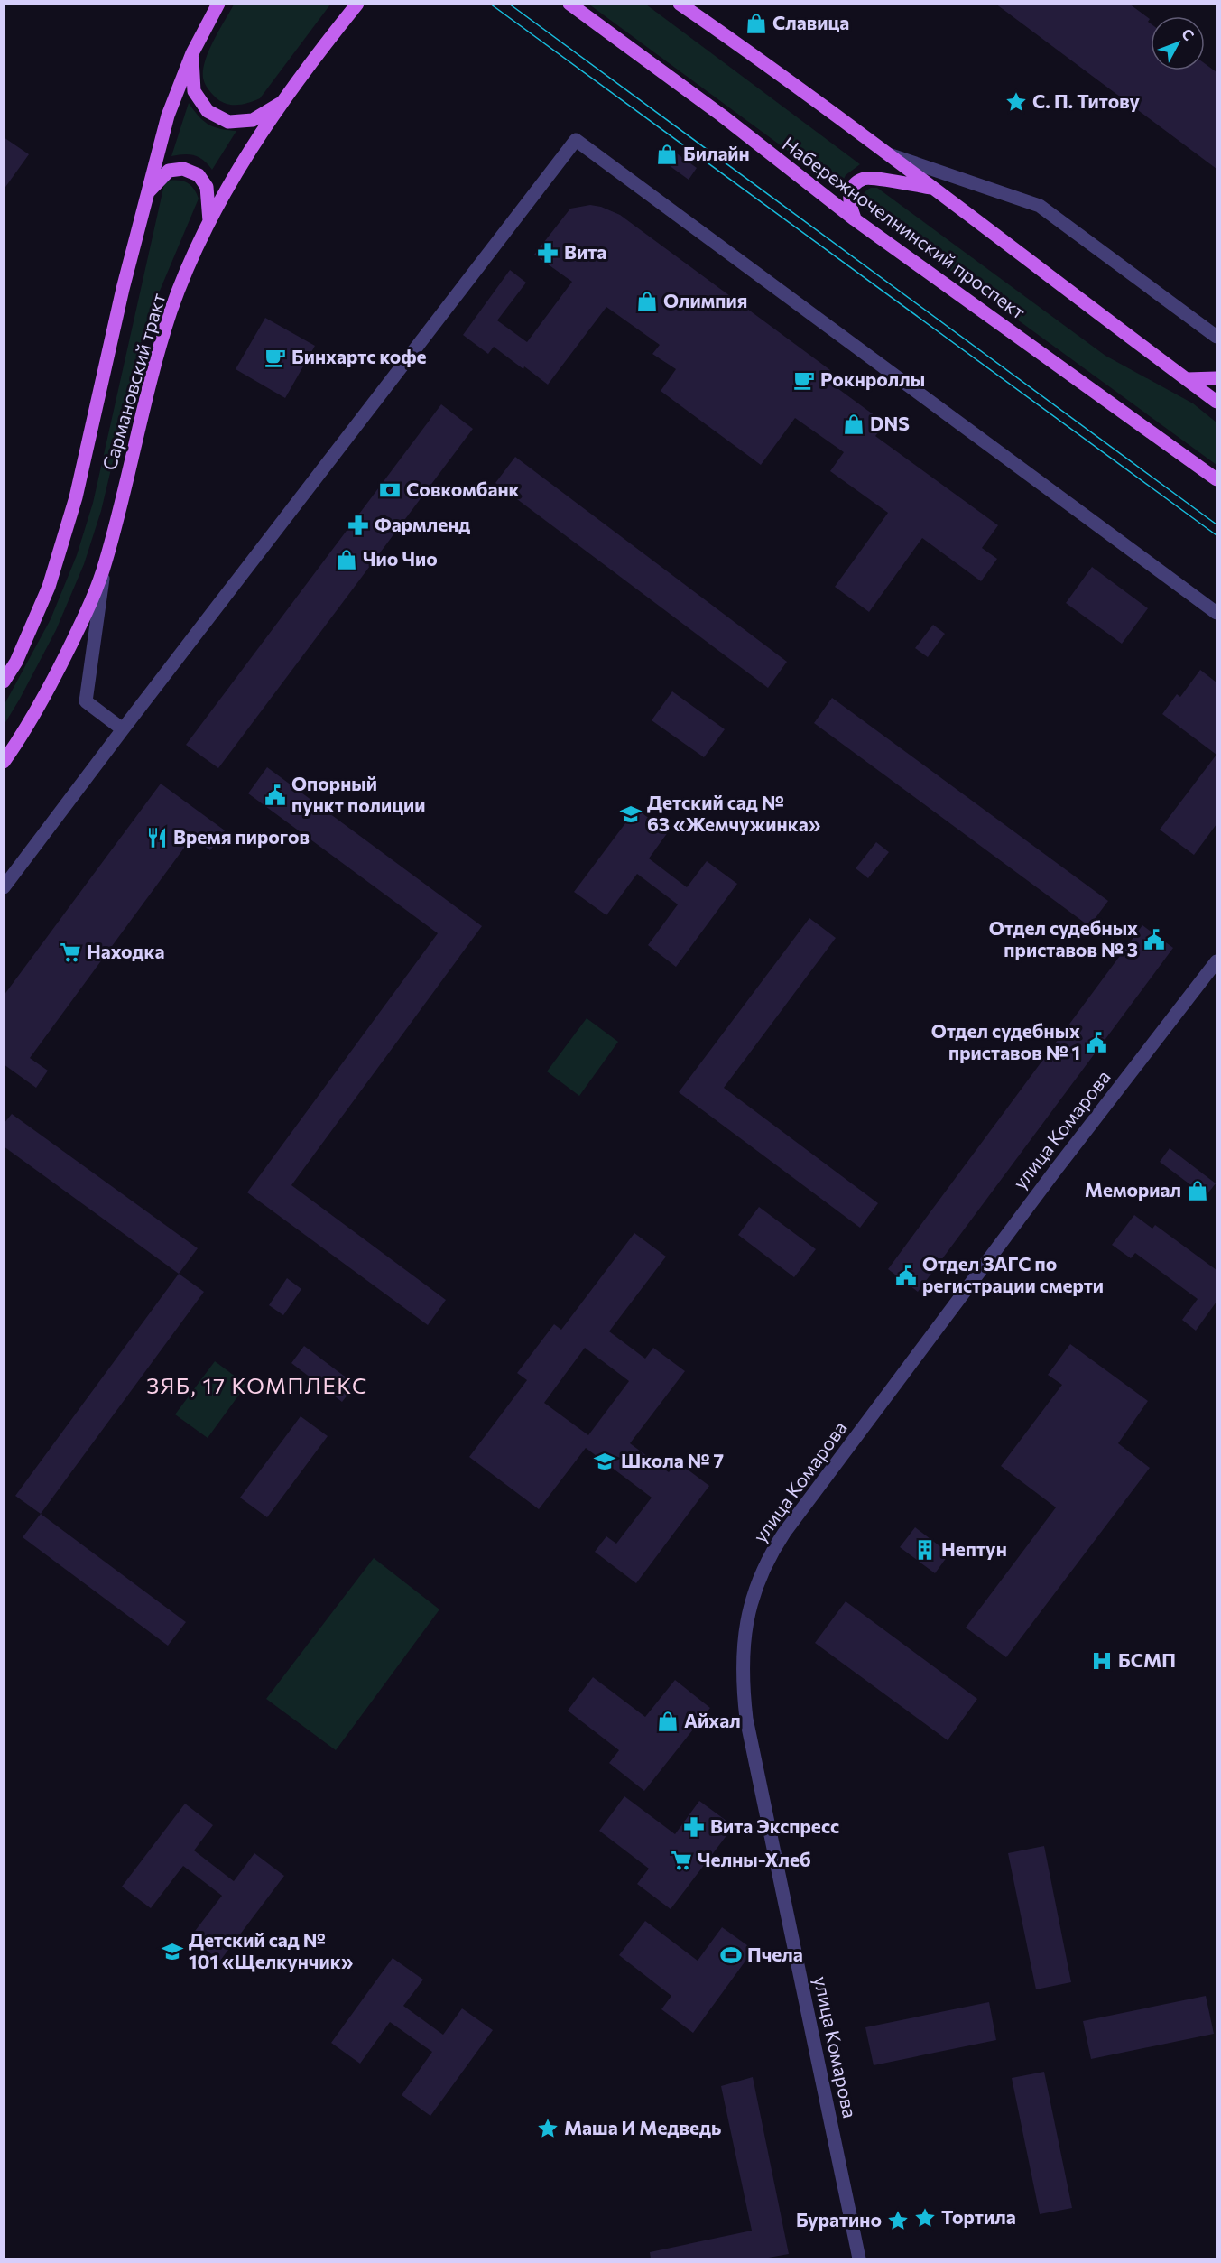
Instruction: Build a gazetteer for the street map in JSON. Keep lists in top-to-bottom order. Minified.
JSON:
{"streets":{"main road":["Набережночелнинский проспект","Сармановский тракт"],"street":["улица Комарова"]},"districts":["ЗЯБ, 17 КОМПЛЕКС"],"places":{"shop":["Славица","Билайн","Олимпия","DNS","Чио Чио","Мемориал","Айхал"],"place":["С. П. Титову","Маша И Медведь","Тортила","Буратино"],"pharmacy":["Вита","Фармленд","Вита Экспресс"],"cafe":["Бинхартс кофе","Рокнроллы"],"bank":["Совкомбанк"],"public building":["Опорный пункт полиции","Отдел судебных приставов № 3","Отдел судебных приставов № 1","Отдел ЗАГС по регистрации смерти"],"school or university":["Детский сад № 63 «Жемчужинка»","Школа № 7","Детский сад № 101 «Щелкунчик»"],"restaurant":["Время пирогов"],"supermarket":["Находка","Челны-Хлеб"],"building":["Нептун"],"hospital":["БСМП"],"sports":["Пчела"]},"north":"top right"}
